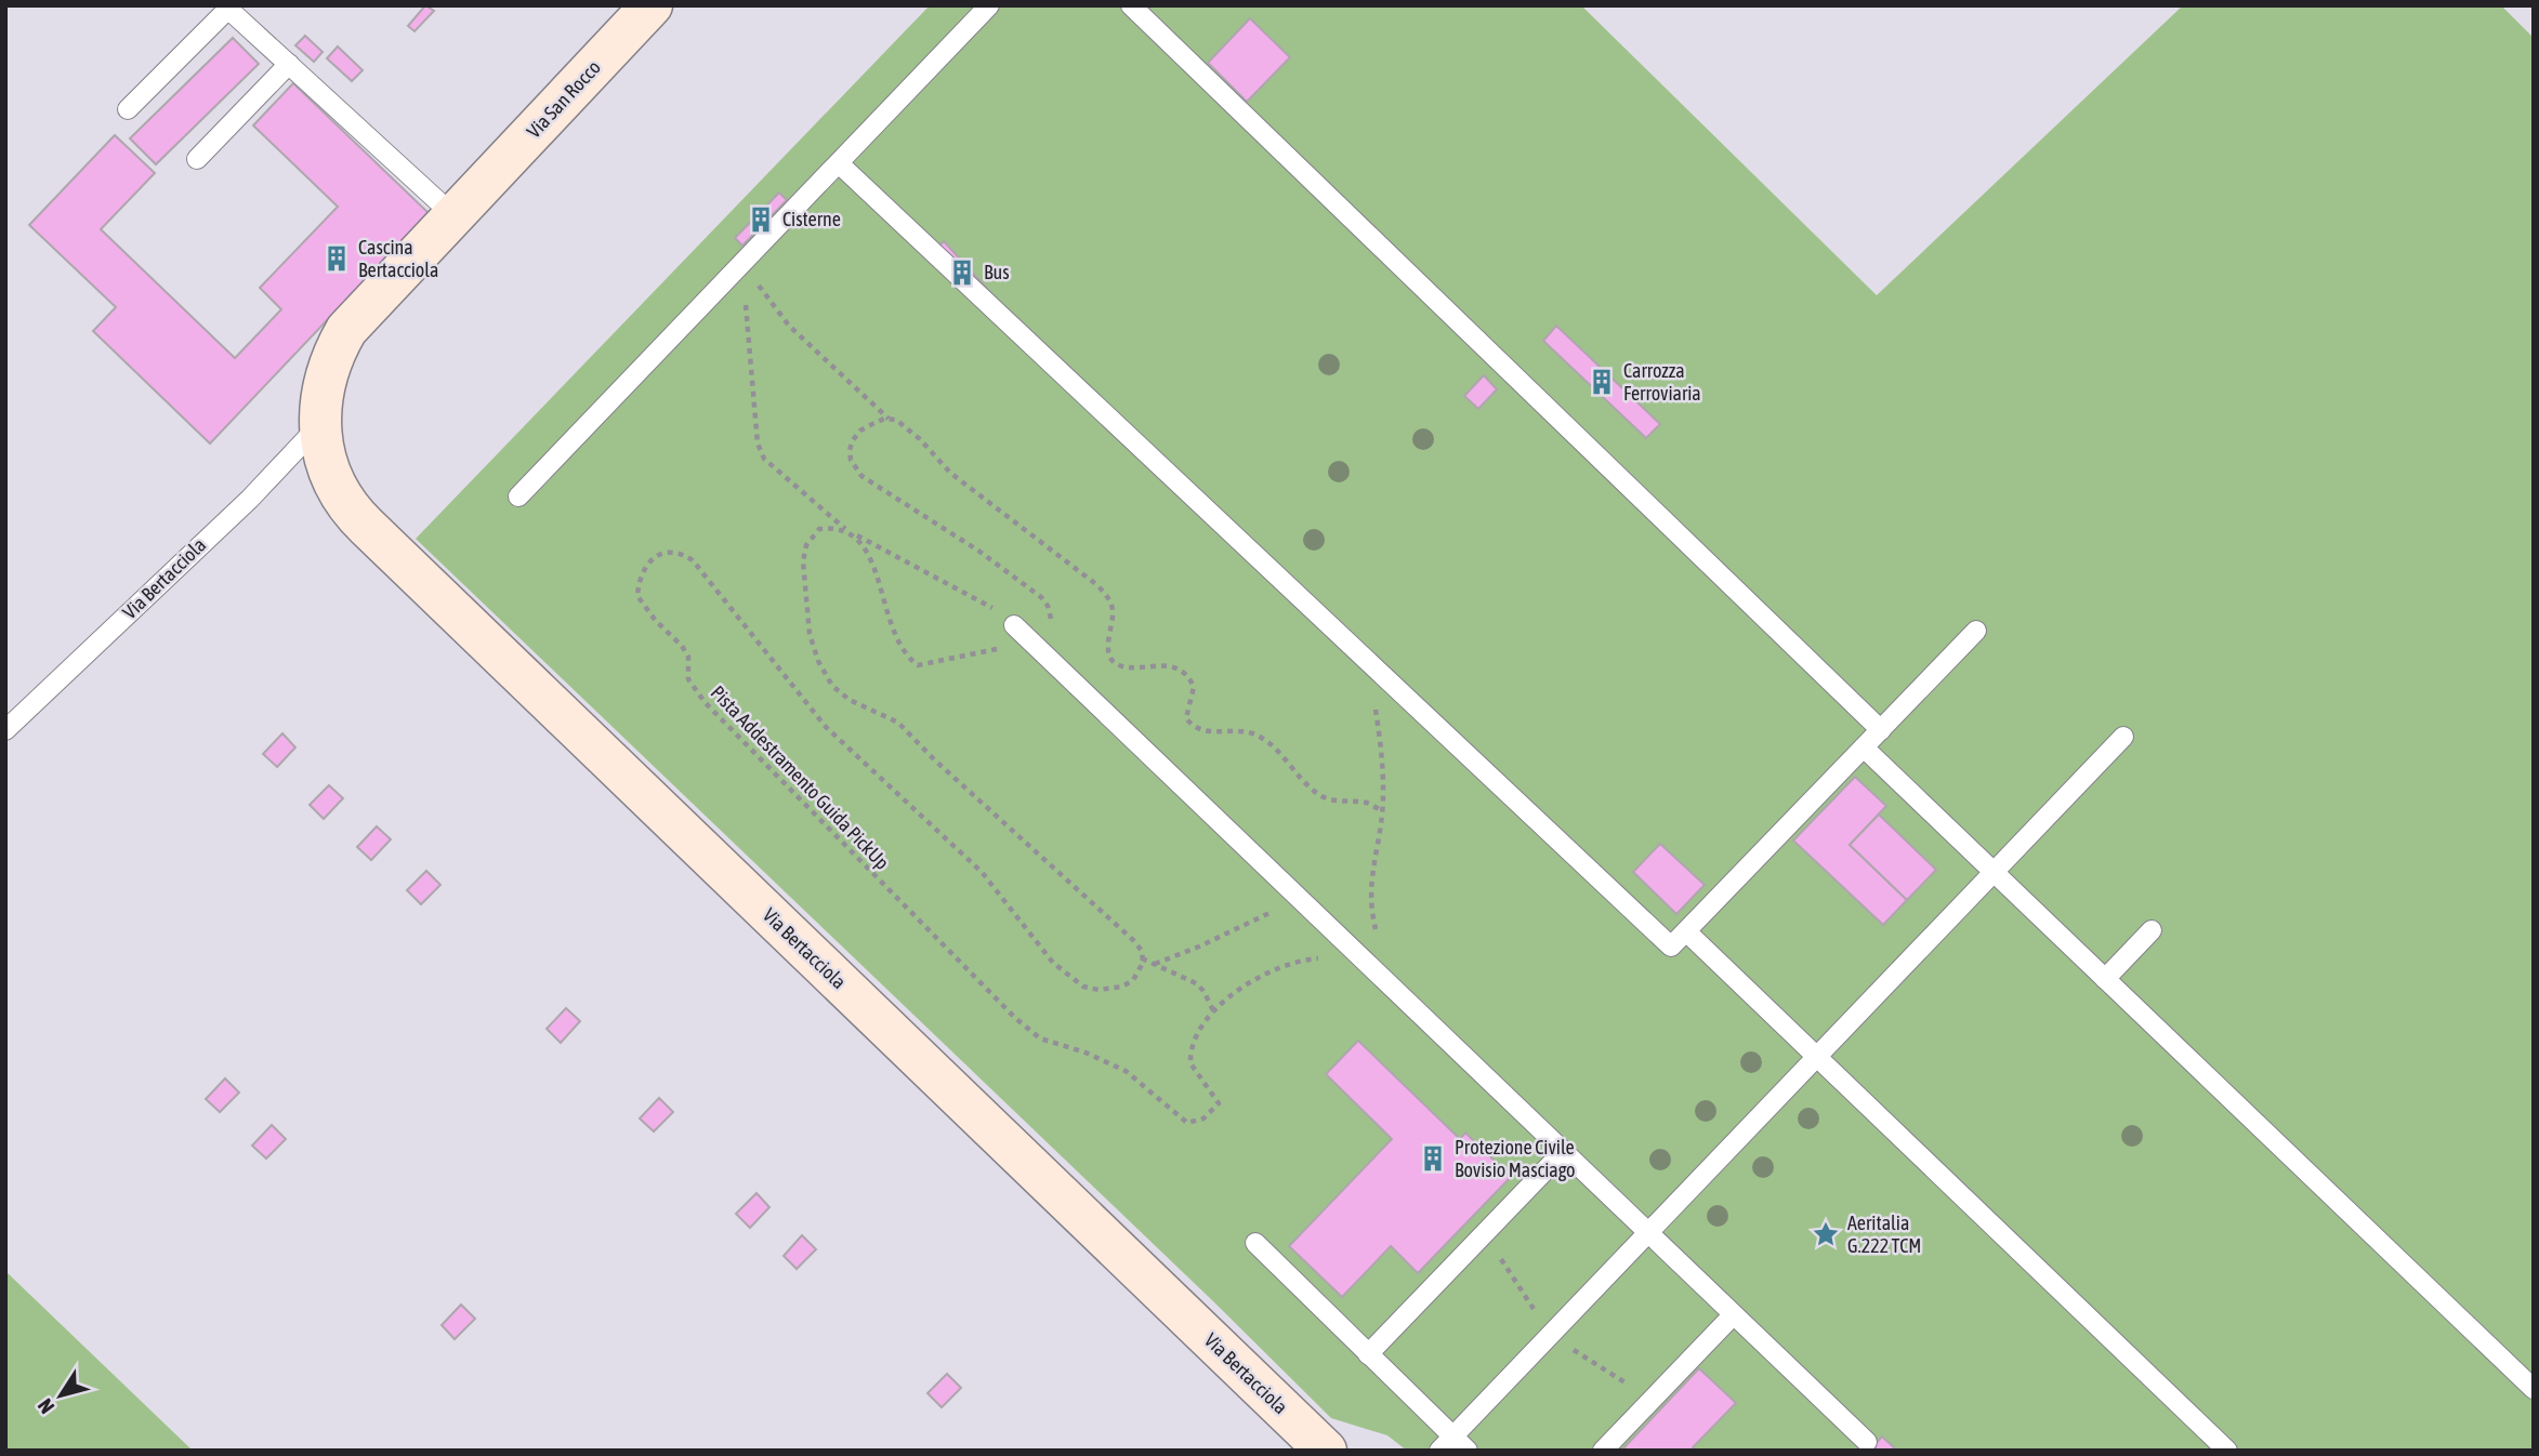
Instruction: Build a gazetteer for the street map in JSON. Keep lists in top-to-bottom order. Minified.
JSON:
{"streets":{"street":["Via San Rocco","Via Bertacciola"],"path":["Pista Addestramento Guida PickUp"]},"crossings":[["Via San Rocco","Via Bertacciola"]],"places":{"building":["Cisterne","Cascina Bertacciola","Bus","Carrozza Ferroviaria","Protezione Civile Bovisio Masciago"],"place":["Aeritalia G.222 TCM"]},"north":"bottom left"}
